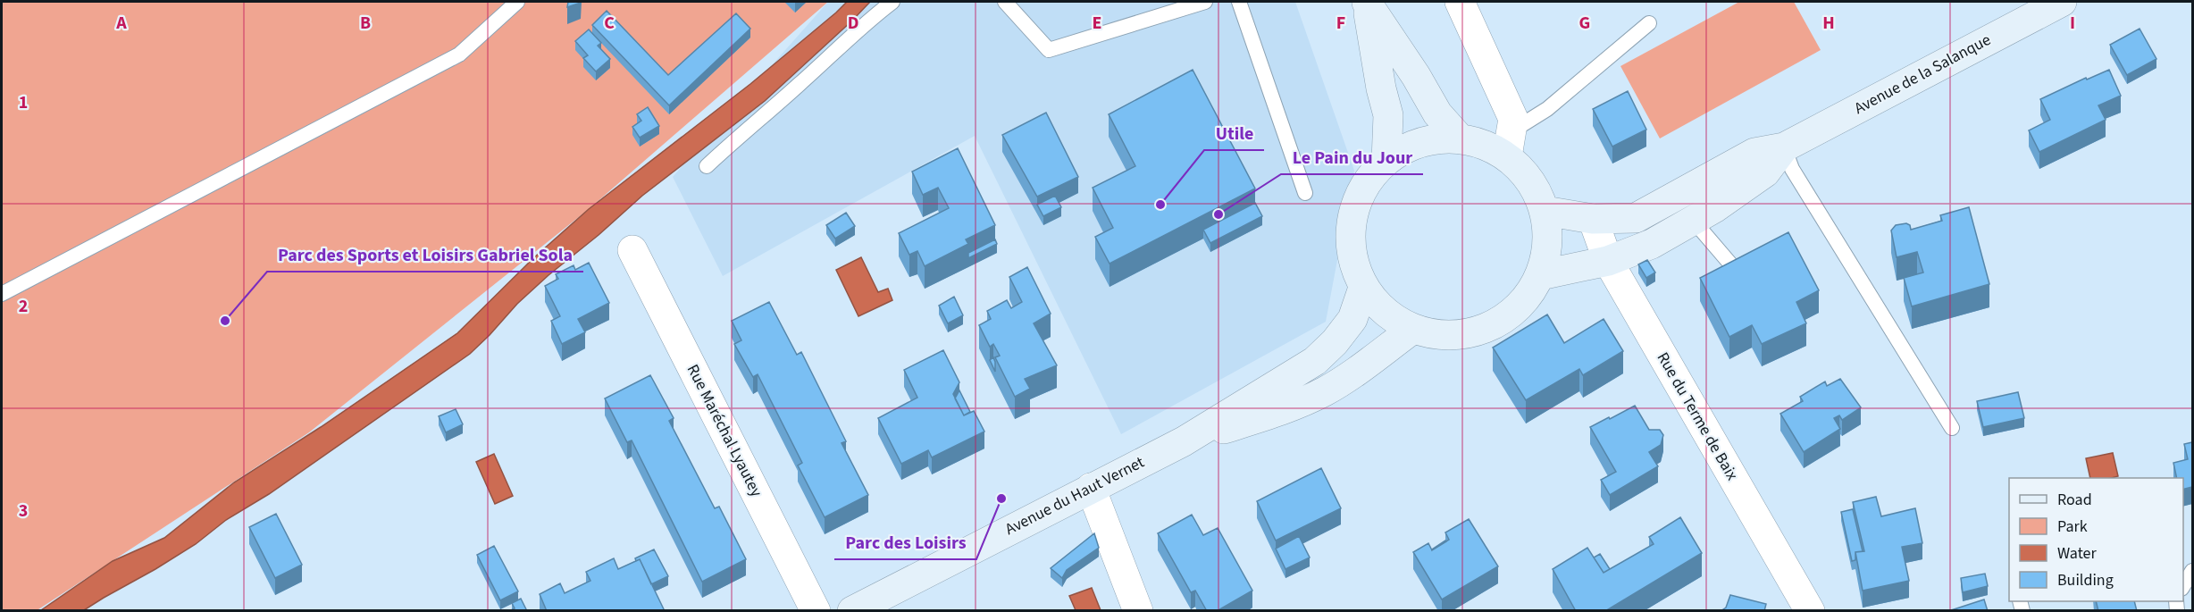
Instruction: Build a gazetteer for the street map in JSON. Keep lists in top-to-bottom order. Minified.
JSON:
{"streets":{"main road":["Avenue de la Salanque","Avenue du Haut Vernet"],"street":["Rue du Terme de Baix","Rue Maréchal Lyautey"]},"places":["Utile","Le Pain du Jour","Parc des Sports et Loisirs Gabriel Sola","Parc des Loisirs"],"legend":["Road","Park","Water","Building"],"grid":{"columns":["A","B","C","D","E","F","G","H","I"],"rows":["1","2","3"]}}
